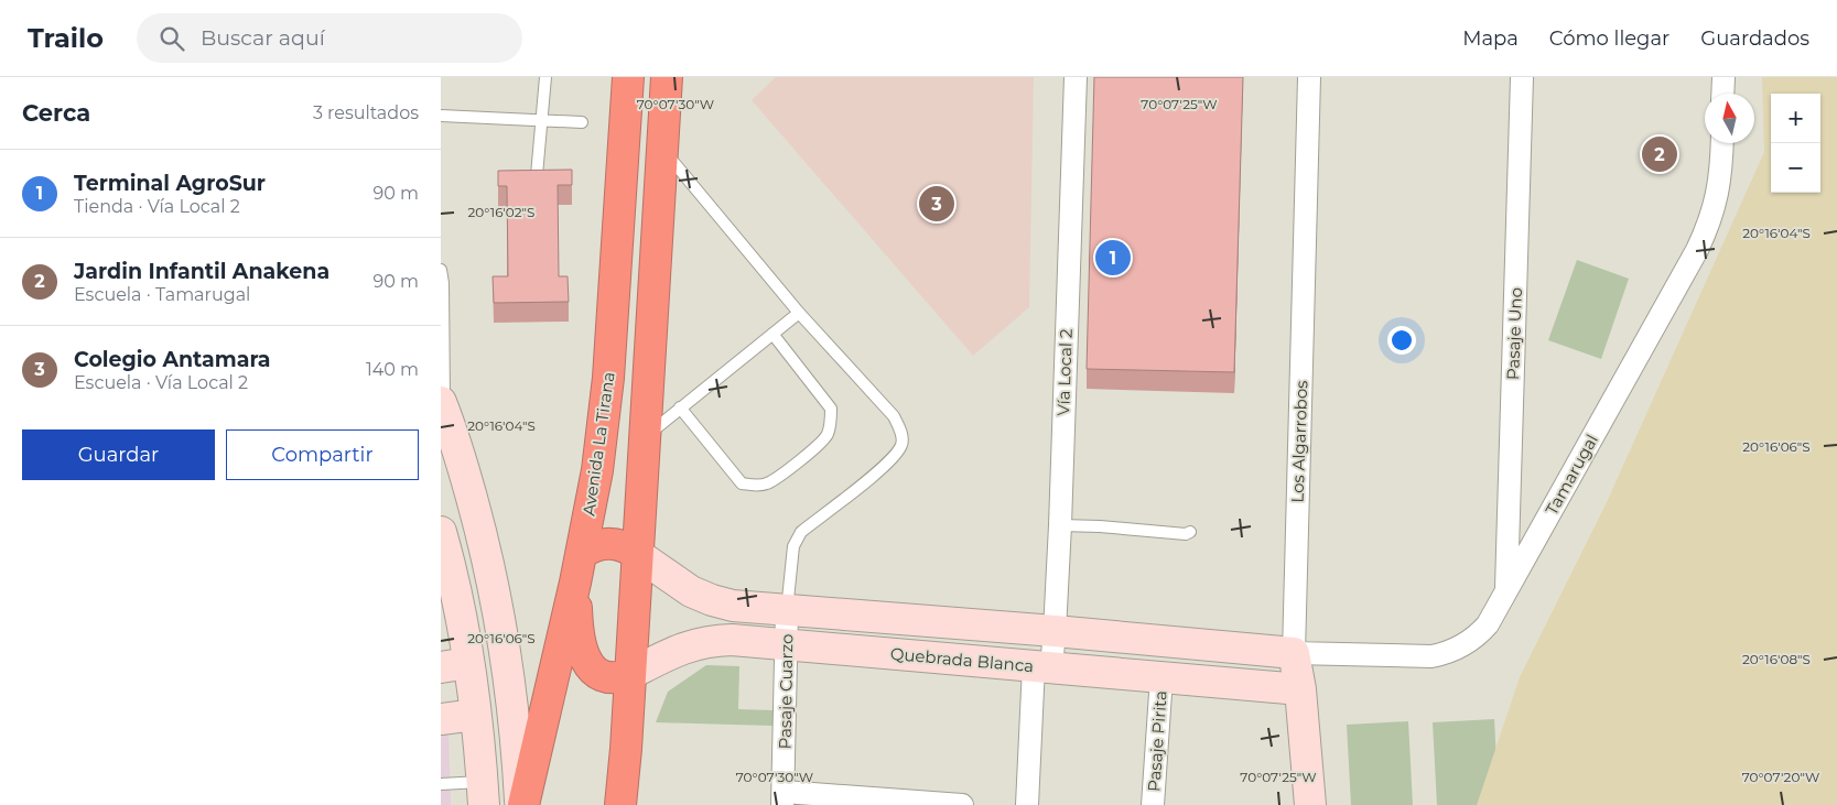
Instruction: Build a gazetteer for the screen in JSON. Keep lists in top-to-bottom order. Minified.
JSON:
{"streets":{"highway":["Avenida La Tirana"],"street":["Pasaje Uno","Vía Local 2","Los Algarrobos","Tamarugal","Quebrada Blanca","Pasaje Cuarzo","Pasaje Pirita"]},"crossings":[["Pasaje Uno","Tamarugal"],["Vía Local 2","Quebrada Blanca"],["Los Algarrobos","Tamarugal"],["Los Algarrobos","Quebrada Blanca"],["Tamarugal","Quebrada Blanca"],["Quebrada Blanca","Pasaje Cuarzo"],["Quebrada Blanca","Pasaje Pirita"]],"north":"top","page":{"header":"Trailo","search":"Buscar aquí","nav":["Mapa","Cómo llegar","Guardados"],"heading":["Cerca","3 resultados"],"map_buttons":["+","−"],"pins":["2","3","1"],"list":[{"mark":"1","name":"Terminal AgroSur","note":"Tienda · Vía Local 2","value":"90 m"},{"mark":"2","name":"Jardin Infantil Anakena","note":"Escuela · Tamarugal","value":"90 m"},{"mark":"3","name":"Colegio Antamara","note":"Escuela · Vía Local 2","value":"140 m"}],"buttons":["Guardar","Compartir"]},"coordinates":["70°07'30\"W","70°07'25\"W","20°16'02\"S","20°16'04\"S","20°16'06\"S","20°16'08\"S","70°07'20\"W"]}
